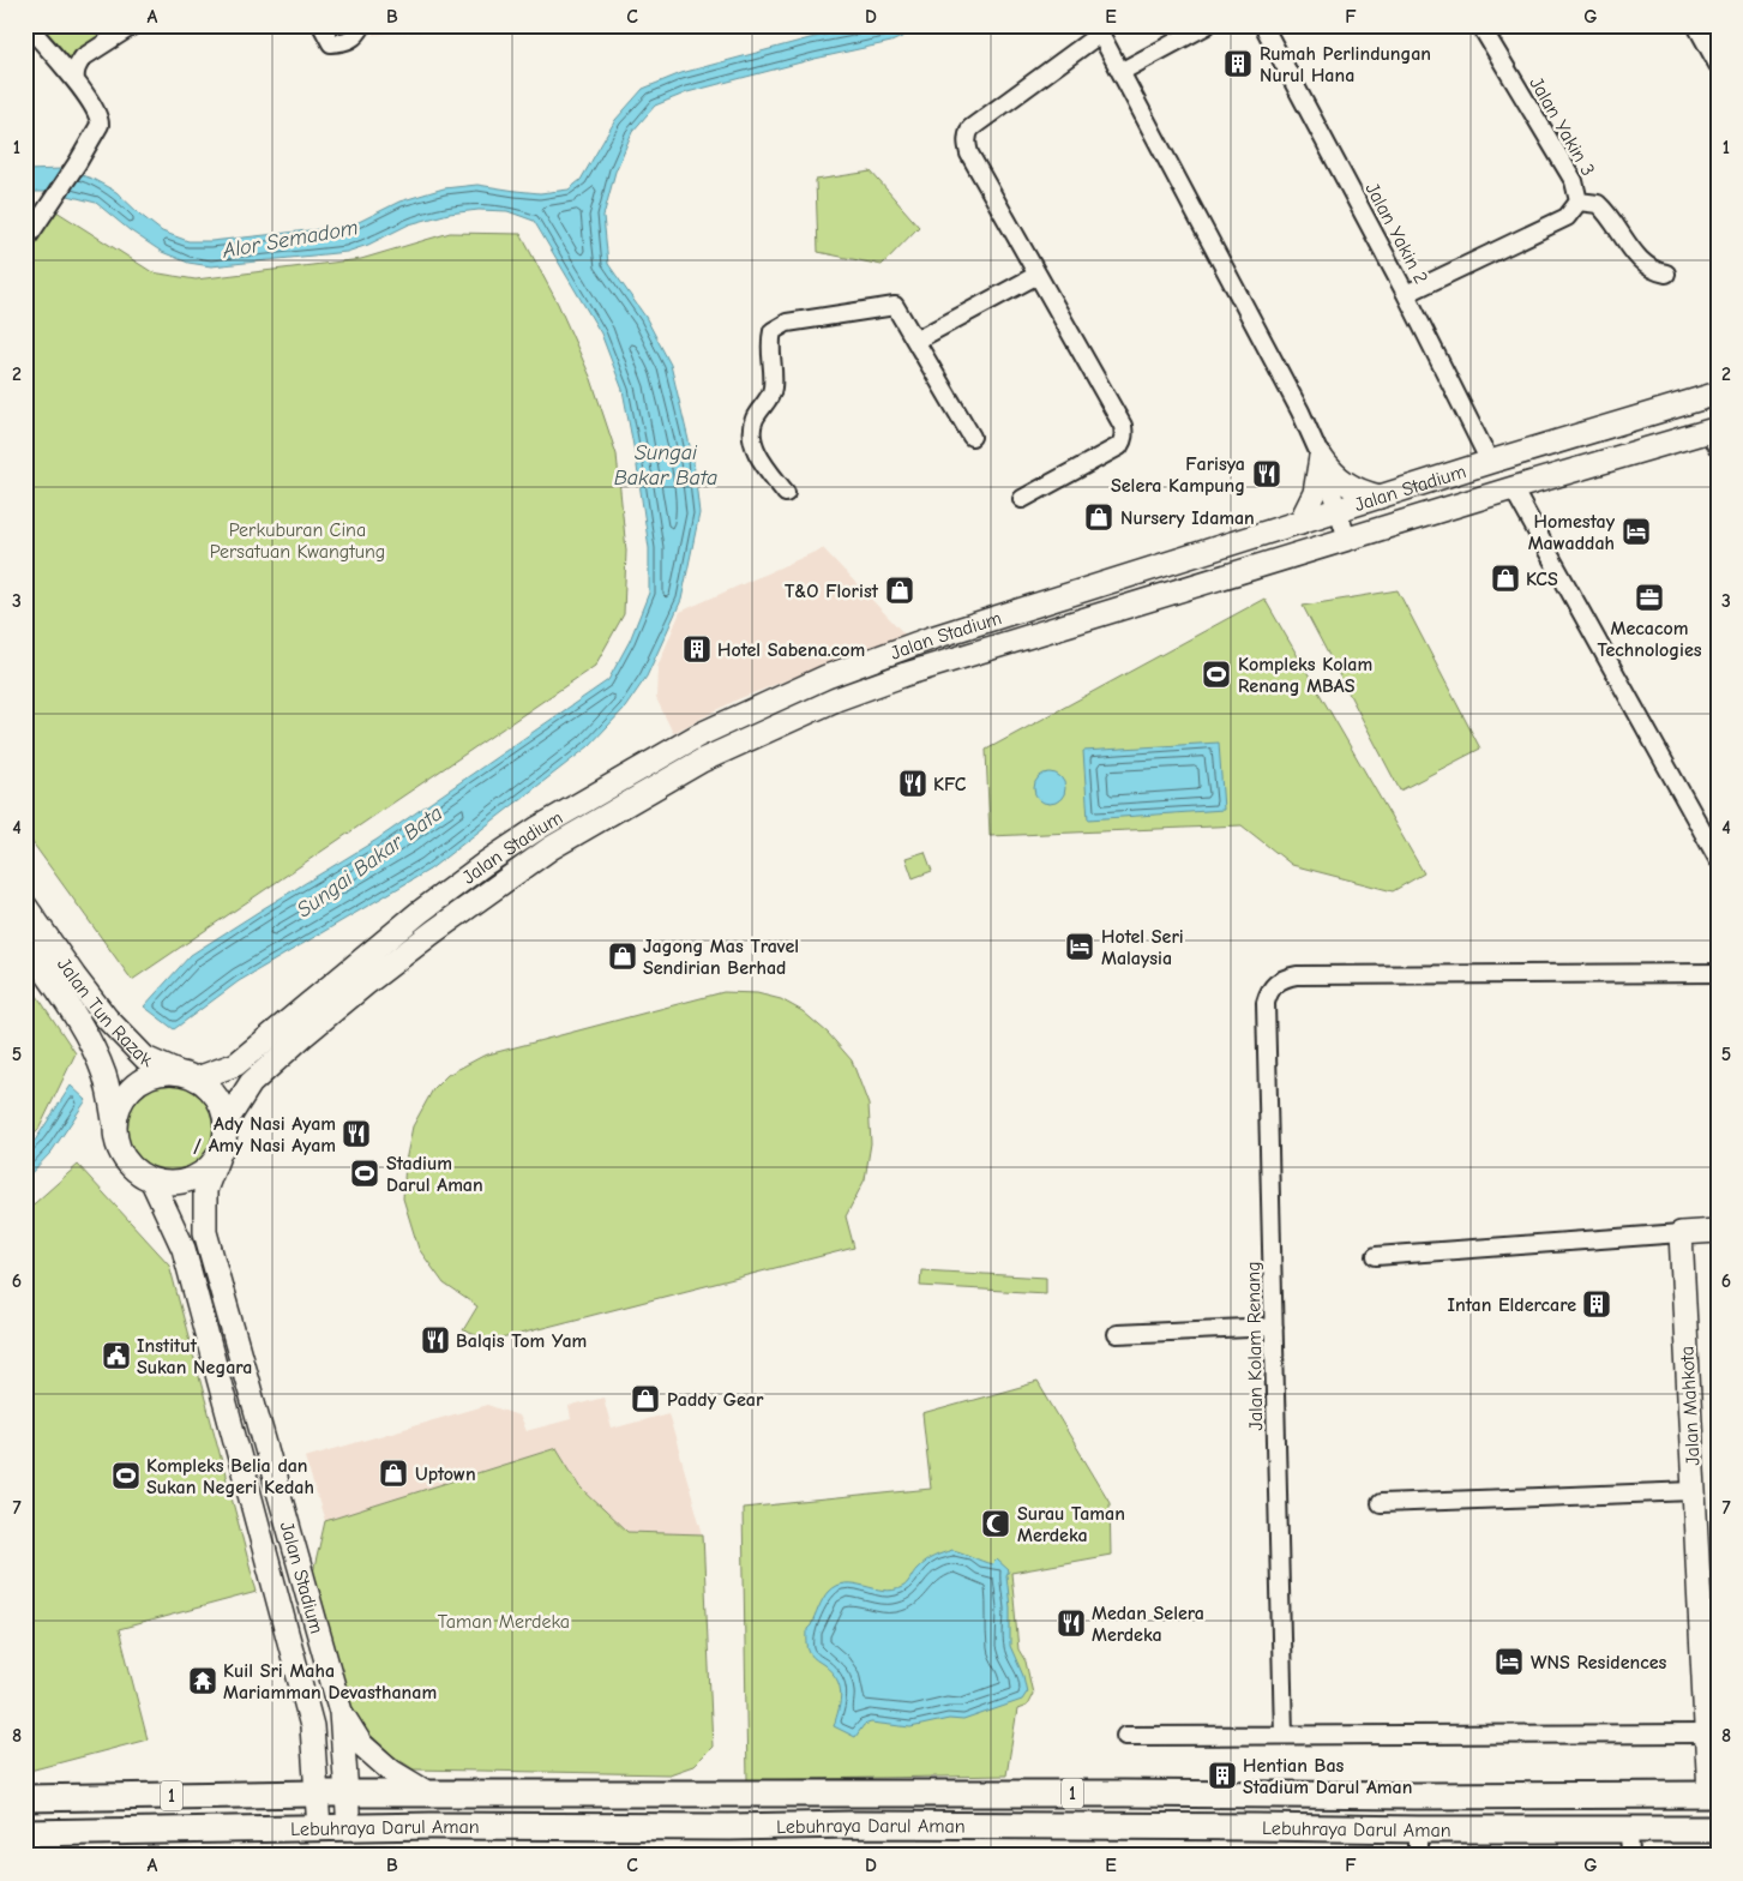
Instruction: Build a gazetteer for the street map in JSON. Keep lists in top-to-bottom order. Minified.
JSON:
{"streets":{"main road":["Jalan Stadium","Jalan Tun Razak","Jalan Mahkota","1","Lebuhraya Darul Aman"],"street":["Jalan Yakin 3","Jalan Yakin 2","Jalan Kolam Renang"]},"crossings":[["Jalan Yakin 3","Jalan Yakin 2"],["Jalan Yakin 2","Jalan Stadium"],["Jalan Stadium","Jalan Tun Razak"],["Jalan Stadium","Lebuhraya Darul Aman"],["Jalan Mahkota","Lebuhraya Darul Aman"]],"water":["Alor Semadom","Sungai Bakar Bata"],"parks":["Perkuburan Cina Persatuan Kwangtung","Taman Merdeka"],"places":{"building":["Rumah Perlindungan Nurul Hana","Hotel Sabena.com","Intan Eldercare","Hentian Bas Stadium Darul Aman"],"restaurant":["Farisya Selera Kampung","KFC","Ady Nasi Ayam / Amy Nasi Ayam","Balqis Tom Yam","Medan Selera Merdeka"],"shop":["Nursery Idaman","KCS","T&O Florist","Jagong Mas Travel Sendirian Berhad","Paddy Gear","Uptown"],"hotel":["Homestay Mawaddah","Hotel Seri Malaysia","WNS Residences"],"office":["Mecacom Technologies"],"sports":["Kompleks Kolam Renang MBAS","Stadium Darul Aman","Kompleks Belia dan Sukan Negeri Kedah"],"public building":["Institut Sukan Negara"],"mosque":["Surau Taman Merdeka"],"temple":["Kuil Sri Maha Mariamman Devasthanam"]},"grid":{"columns":["A","B","C","D","E","F","G"],"rows":["1","2","3","4","5","6","7","8"]}}
